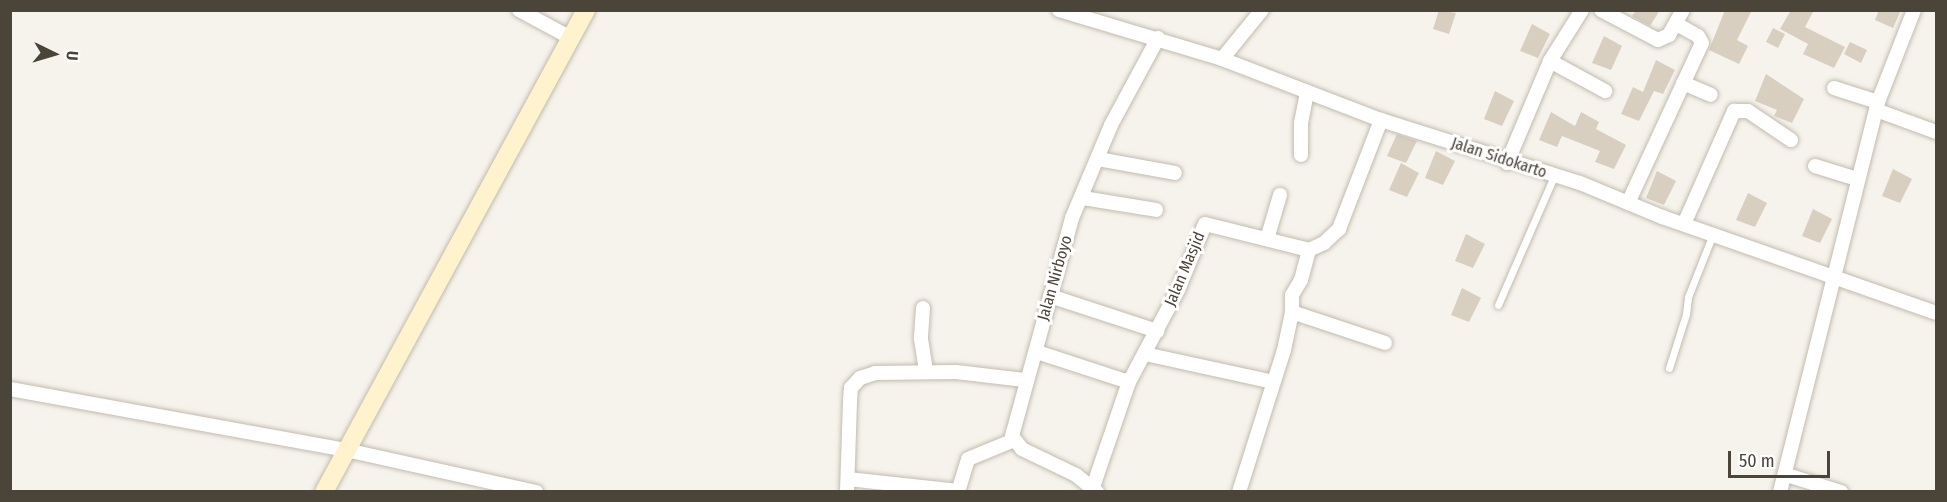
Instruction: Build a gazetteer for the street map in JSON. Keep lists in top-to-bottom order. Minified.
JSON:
{"streets":{"street":["Jalan Sidokarto","Jalan Masjid","Jalan Nirboyo"]},"crossings":[["Jalan Sidokarto","Jalan Nirboyo"]],"scale_bar":"50 m","north":"right"}
